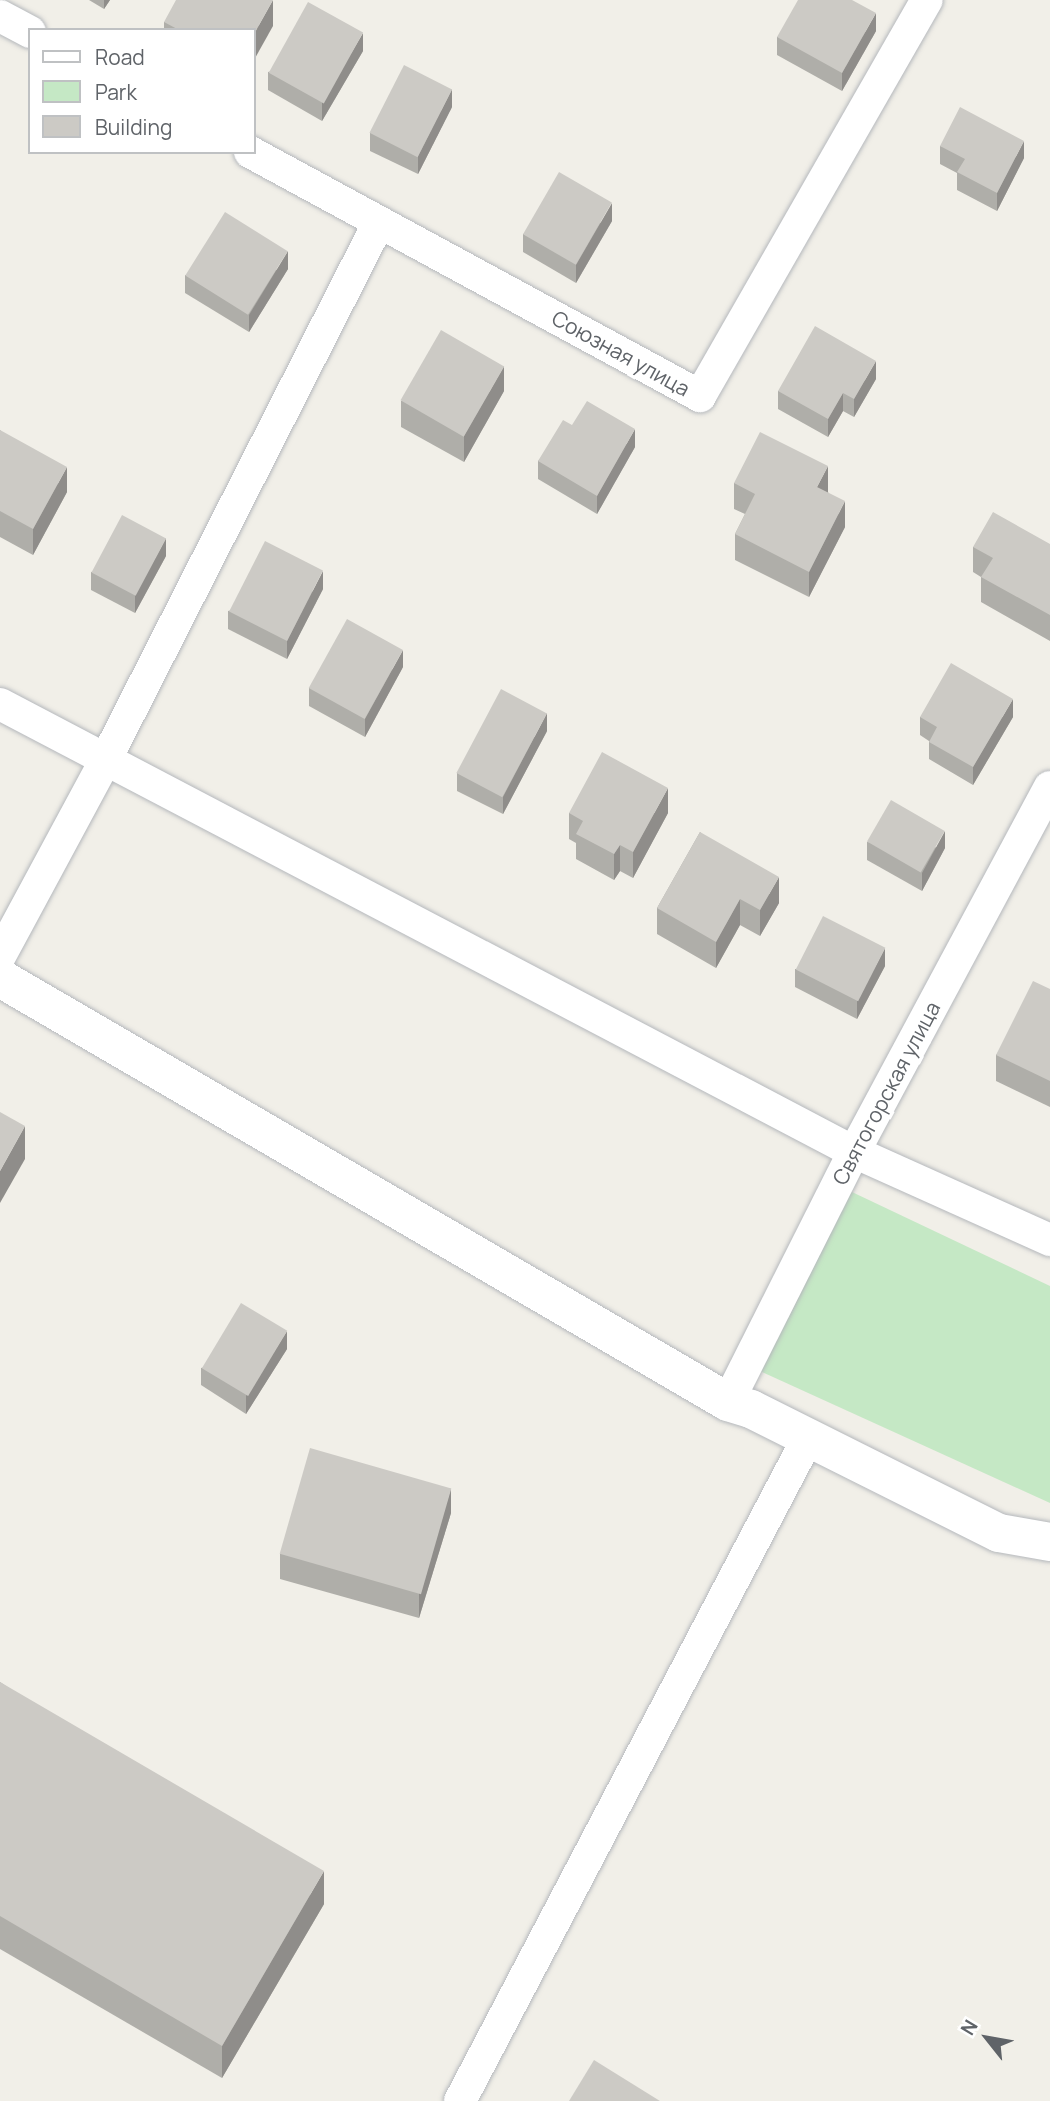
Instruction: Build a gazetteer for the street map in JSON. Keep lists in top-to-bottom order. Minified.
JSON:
{"streets":{"street":["Союзная улица","Святогорская улица"]},"legend":["Road","Park","Building"],"north":"top left"}
